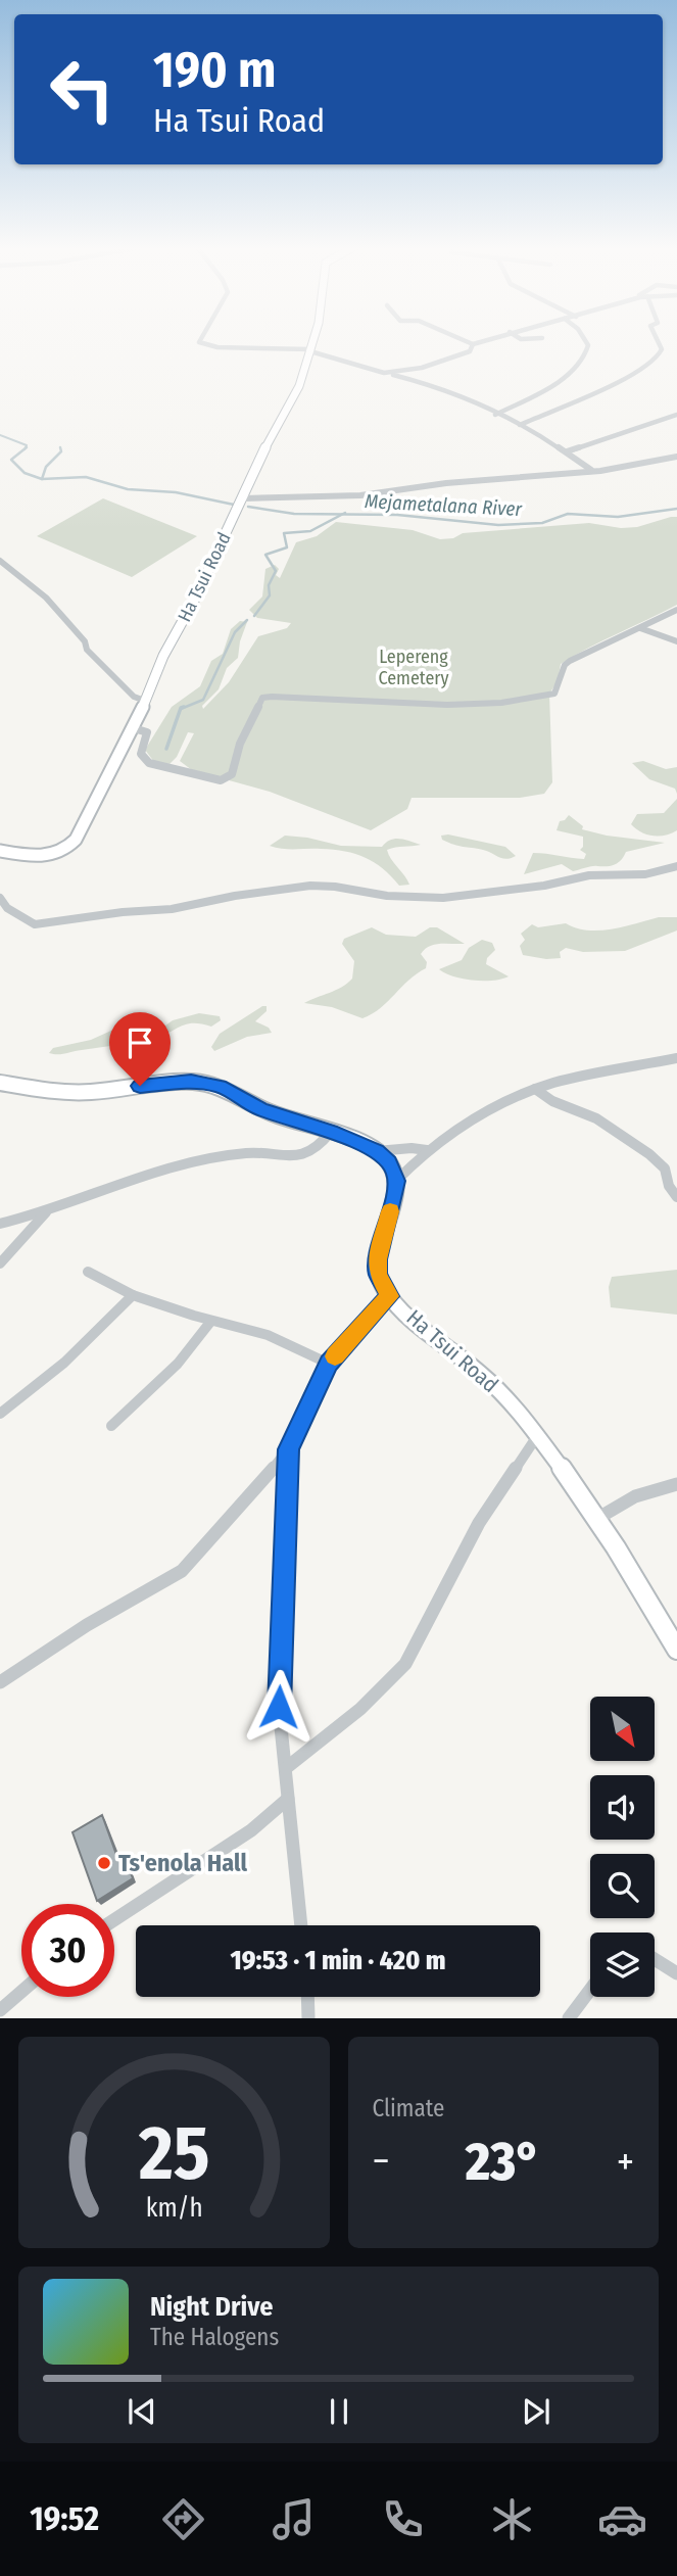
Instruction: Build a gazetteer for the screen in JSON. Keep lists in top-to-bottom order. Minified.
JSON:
{"streets":{"street":["Ha Tsui Road"]},"water":["Mejametalana River"],"parks":["Lepereng Cemetery"],"places":["Ts'enola Hall"],"north":"bottom right","page":{"turn":["190 m","Ha Tsui Road"],"limit":"30","trip":"19:53 · 1 min · 420 m","tile":"Climate","heat":["−","23°","+"],"song":["Night Drive","The Halogens"],"tabs":"19:52","gauge":["25","km/h"]}}
